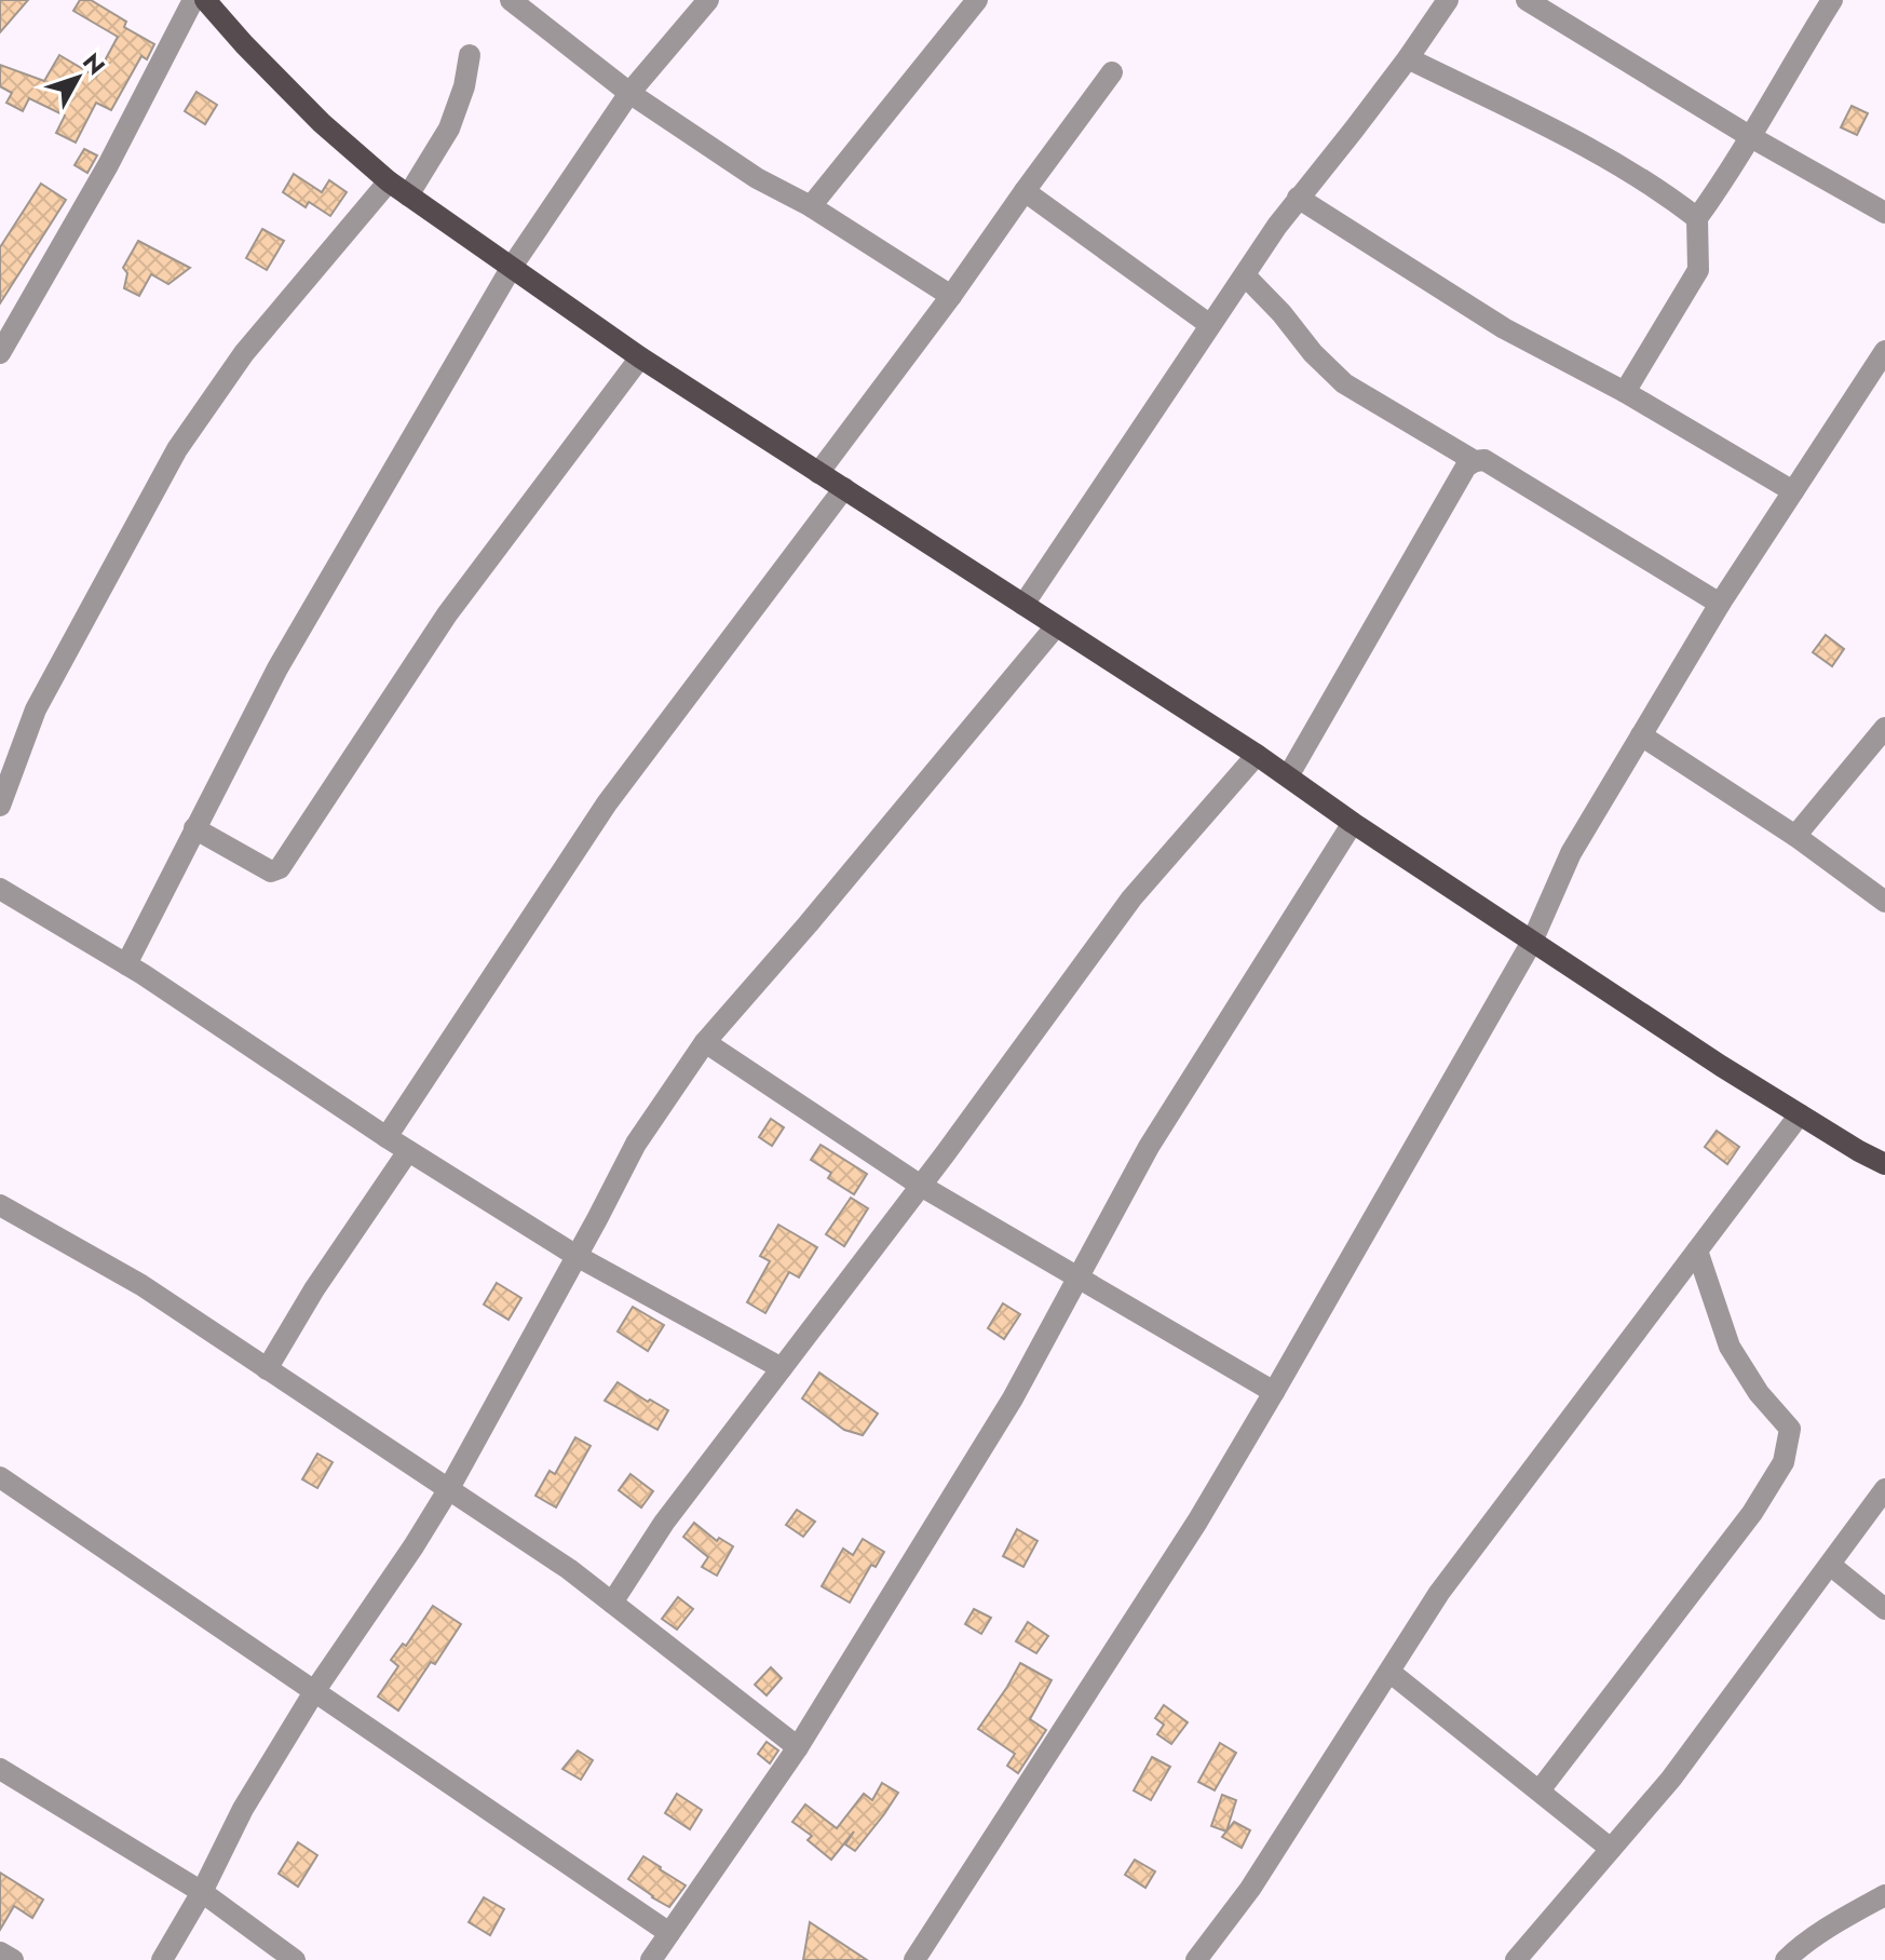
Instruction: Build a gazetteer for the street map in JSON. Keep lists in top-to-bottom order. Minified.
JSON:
{"north":"top right"}
